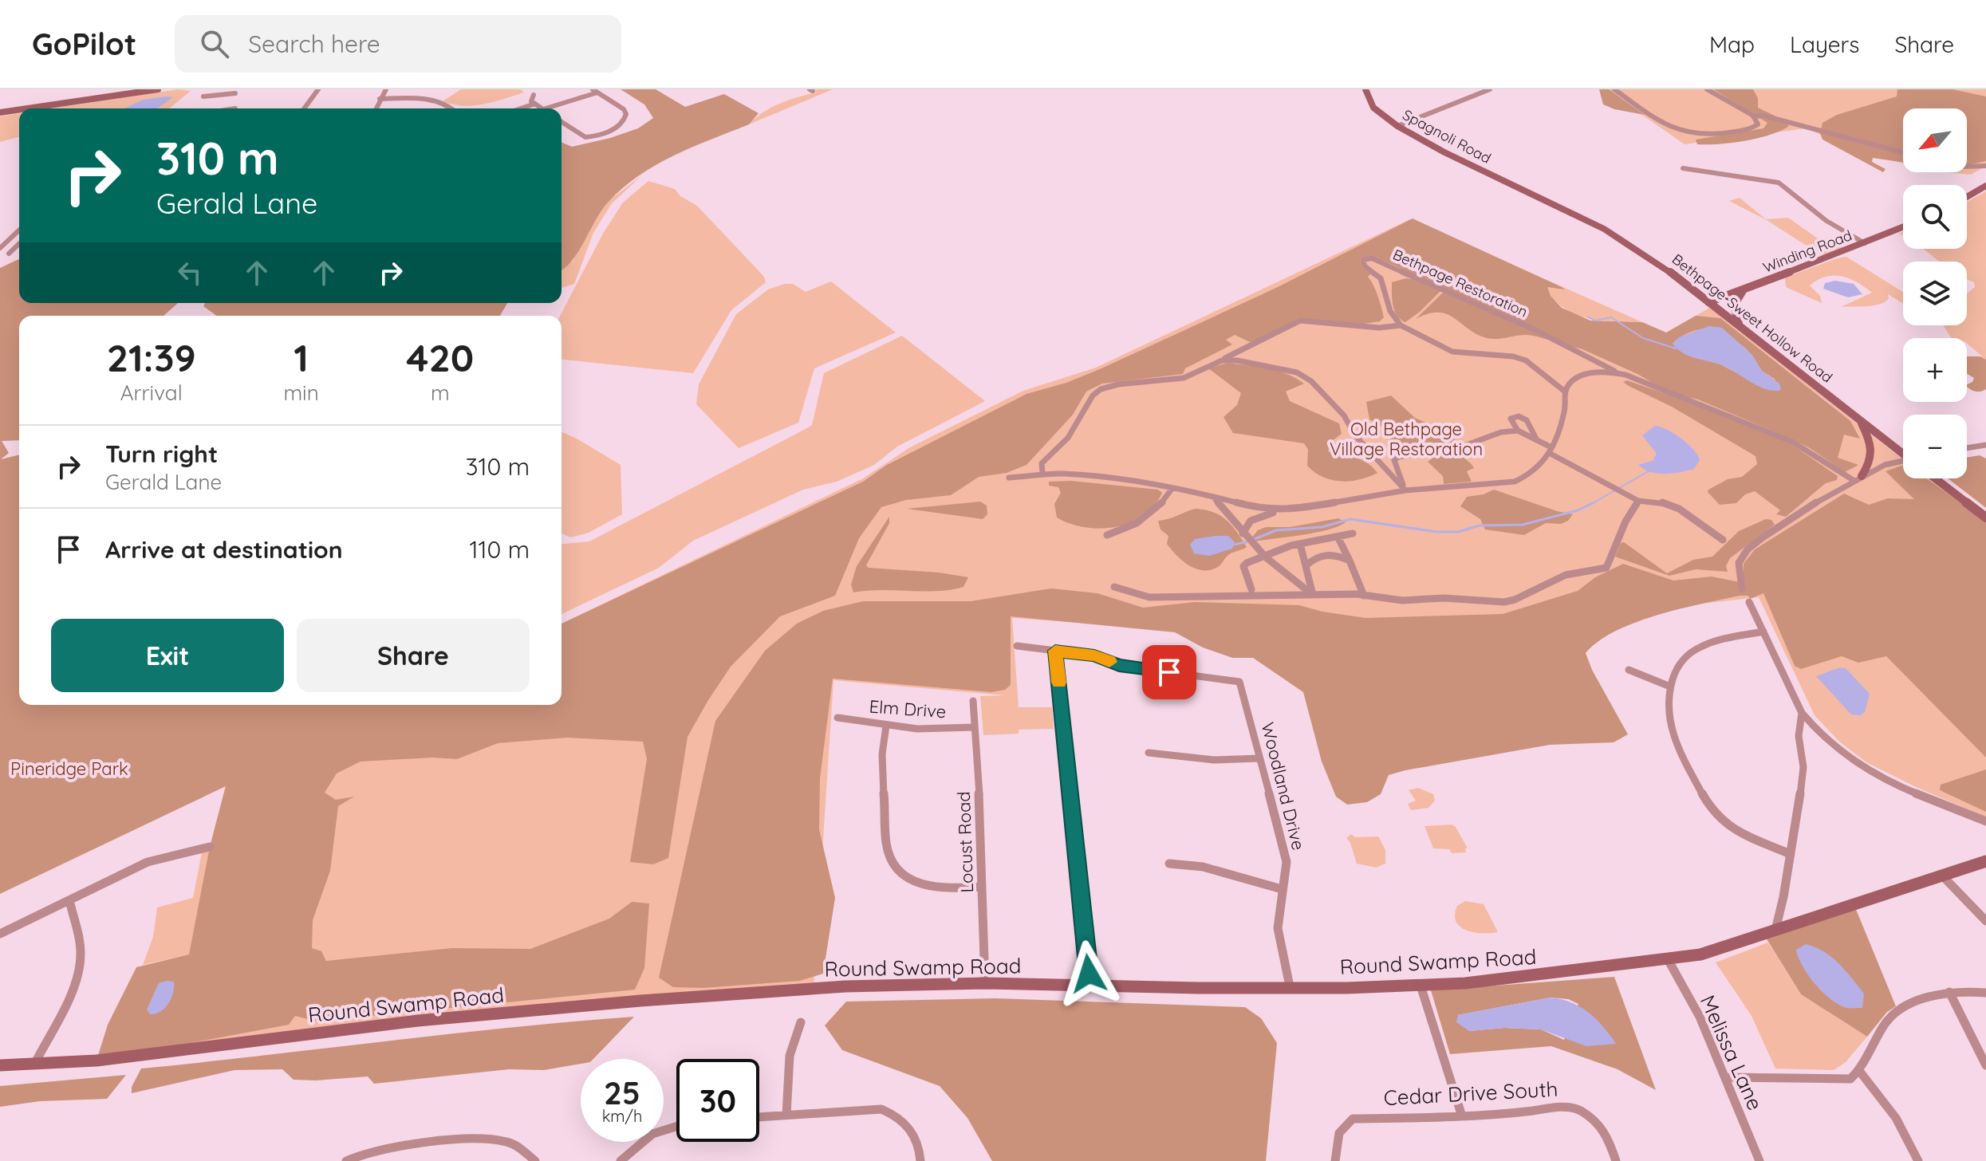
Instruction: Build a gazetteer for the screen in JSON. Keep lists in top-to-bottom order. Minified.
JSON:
{"streets":{"main road":["Spagnoli Road","Winding Road","Bethpage-Sweet Hollow Road","Round Swamp Road"],"street":["Bethpage Restoration","Elm Drive","Woodland Drive","Locust Road","Melissa Lane","Cedar Drive South"]},"crossings":[["Spagnoli Road","Bethpage-Sweet Hollow Road"],["Winding Road","Bethpage-Sweet Hollow Road"],["Elm Drive","Locust Road"],["Woodland Drive","Round Swamp Road"],["Locust Road","Round Swamp Road"],["Round Swamp Road","Melissa Lane"]],"parks":["Old Bethpage Village Restoration","Pineridge Park"],"north":"bottom left","page":{"header":"GoPilot","search":"Search here","nav":["Map","Layers","Share"],"map_buttons":["+","−"],"turn":["310 m","Gerald Lane"],"eta":["21:39","Arrival","1","min","420","m"],"list":[{"name":"Turn right","note":"Gerald Lane","value":"310 m"},{"name":"Arrive at destination","value":"110 m"}],"buttons":["Exit","Share"],"speed":"25 km/h","limit":"30"}}
